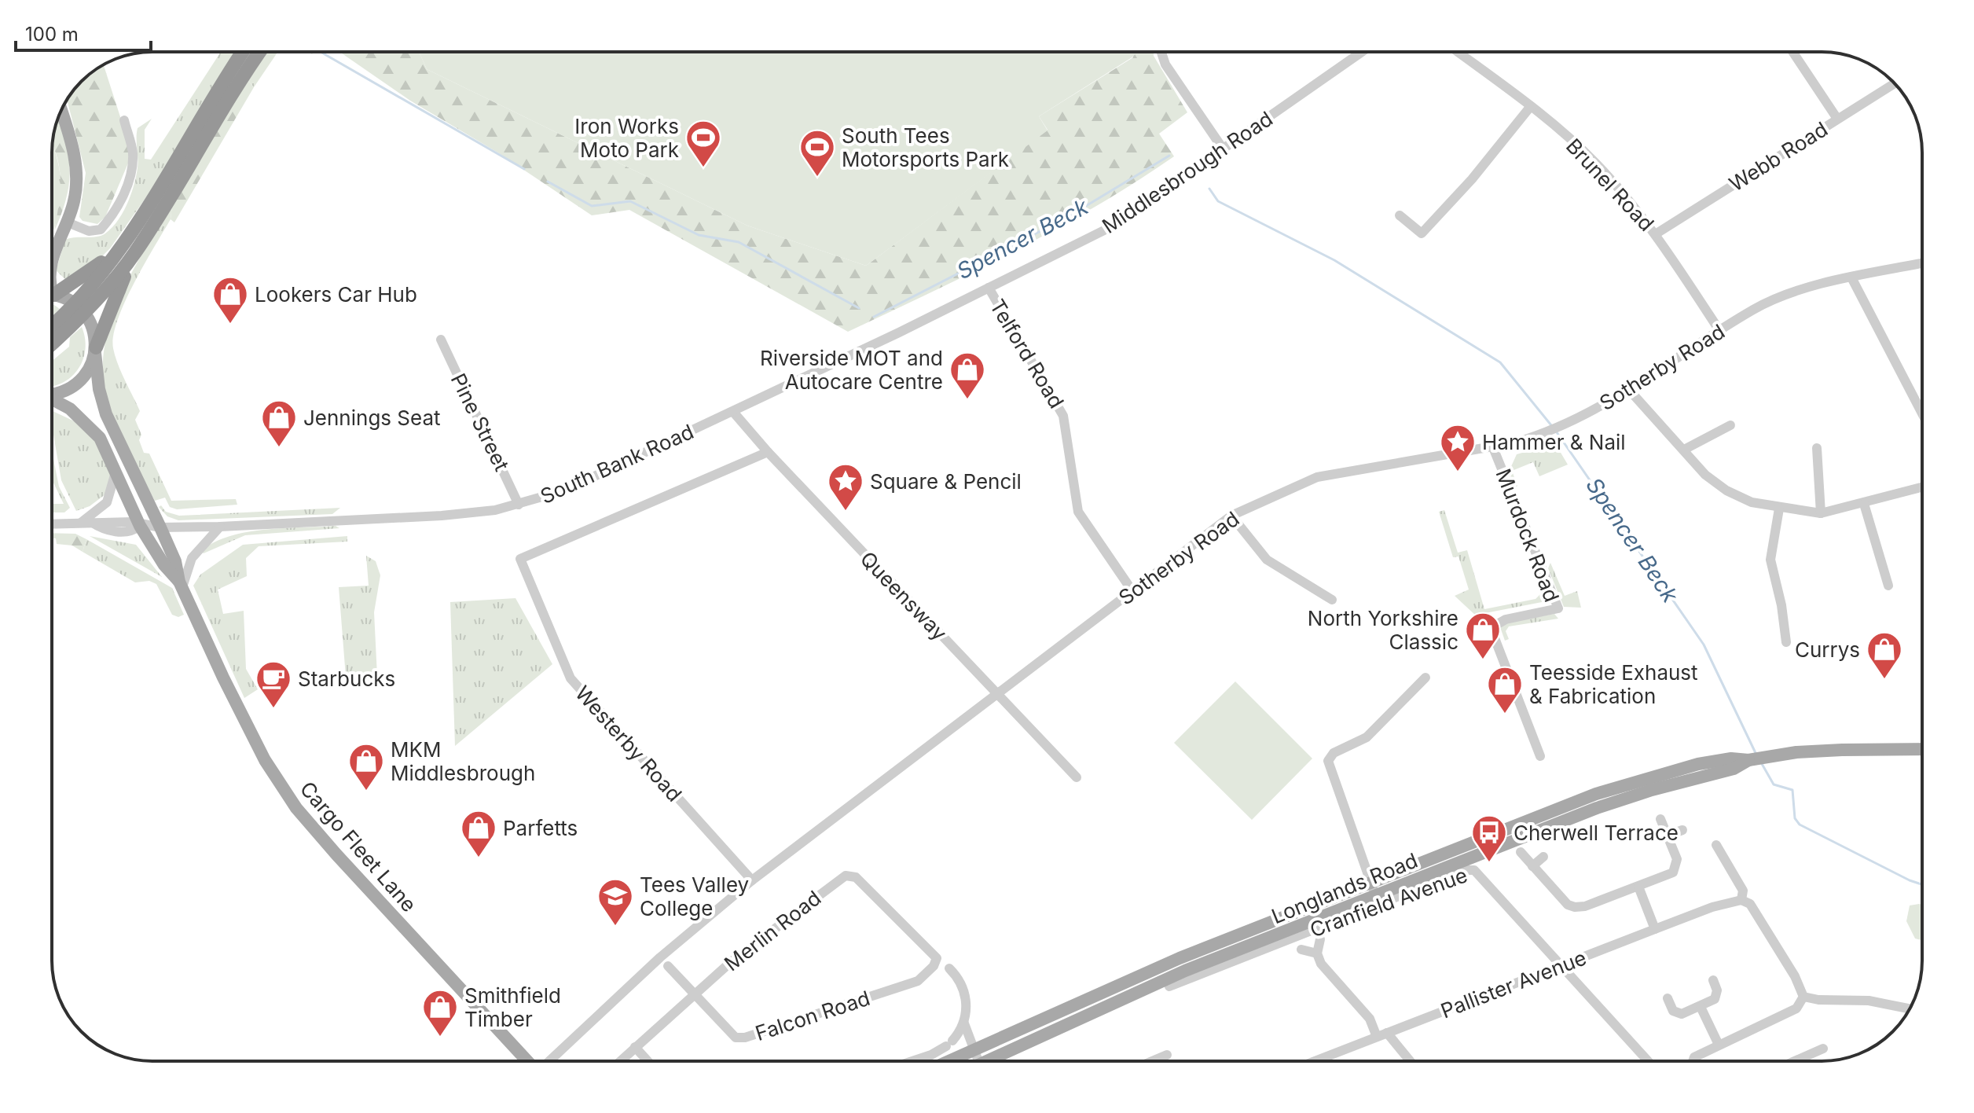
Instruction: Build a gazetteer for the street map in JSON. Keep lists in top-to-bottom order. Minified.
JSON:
{"streets":{"main road":["Cargo Fleet Lane","Longlands Road"],"street":["Webb Road","Middlesbrough Road","Brunel Road","Telford Road","Sotherby Road","Pine Street","South Bank Road","Murdock Road","Queensway","Westerby Road","Cranfield Avenue","Merlin Road","Pallister Avenue","Falcon Road"]},"crossings":[["Webb Road","Brunel Road"],["Middlesbrough Road","Telford Road"],["Middlesbrough Road","South Bank Road"],["Brunel Road","Sotherby Road"],["Telford Road","Sotherby Road"],["Telford Road","South Bank Road"],["Sotherby Road","Murdock Road"],["Sotherby Road","Queensway"],["Sotherby Road","Westerby Road"],["Pine Street","South Bank Road"],["South Bank Road","Queensway"],["South Bank Road","Cargo Fleet Lane"],["Queensway","Westerby Road"],["Cranfield Avenue","Pallister Avenue"],["Merlin Road","Falcon Road"]],"water":["Spencer Beck"],"places":{"sports":["Iron Works Moto Park","South Tees Motorsports Park"],"shop":["Lookers Car Hub","Riverside MOT and Autocare Centre","Jennings Seat","North Yorkshire Classic","Currys","Teesside Exhaust & Fabrication","MKM Middlesbrough","Parfetts","Smithfield Timber"],"place":["Hammer & Nail","Square & Pencil"],"cafe":["Starbucks"],"bus stop":["Cherwell Terrace"],"school or university":["Tees Valley College"]},"scale_bar":"100 m"}
